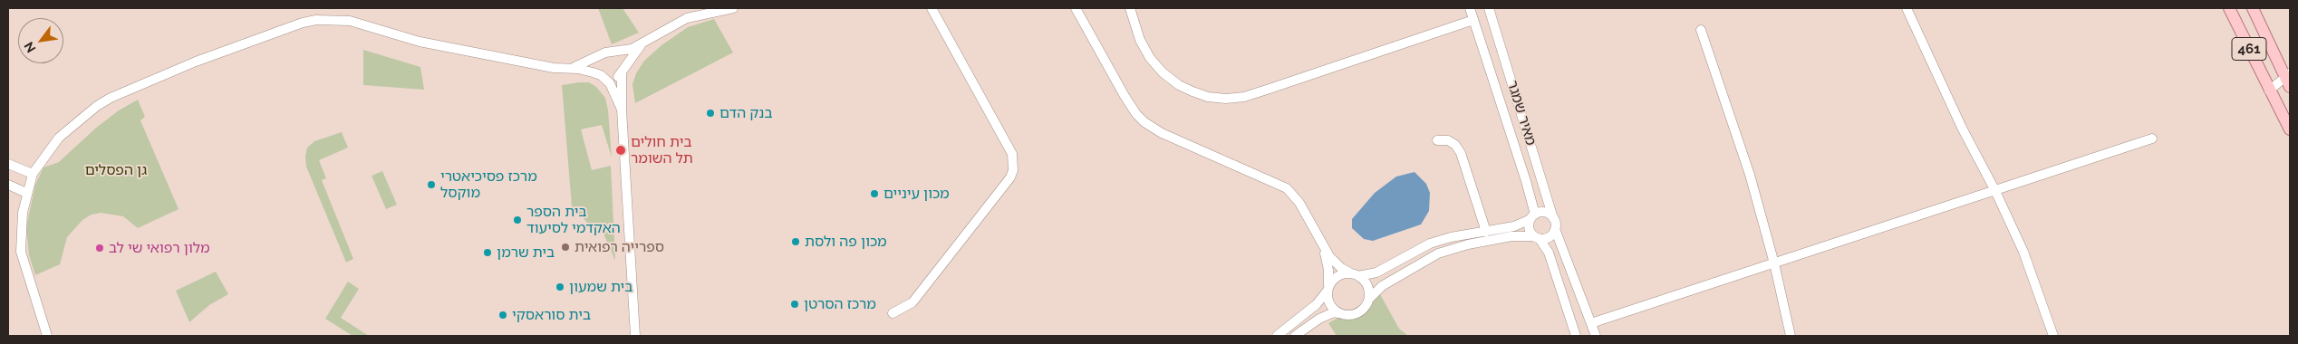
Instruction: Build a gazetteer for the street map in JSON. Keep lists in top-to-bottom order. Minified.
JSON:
{"streets":{"main road":["461"],"street":["מאיר שמגר"]},"parks":["גן הפסלים"],"places":["בנק הדם","בית חולים תל השומר","מרכז פסיכיאטרי מוקסל","מכון עיניים","בית הספר האקדמי לסיעוד","מכון פה ולסת","ספרייה רפואית","מלון רפואי שי לב","בית שרמן","בית שמעון","מרכז הסרטן","בית סוראסקי"],"north":"bottom left"}
